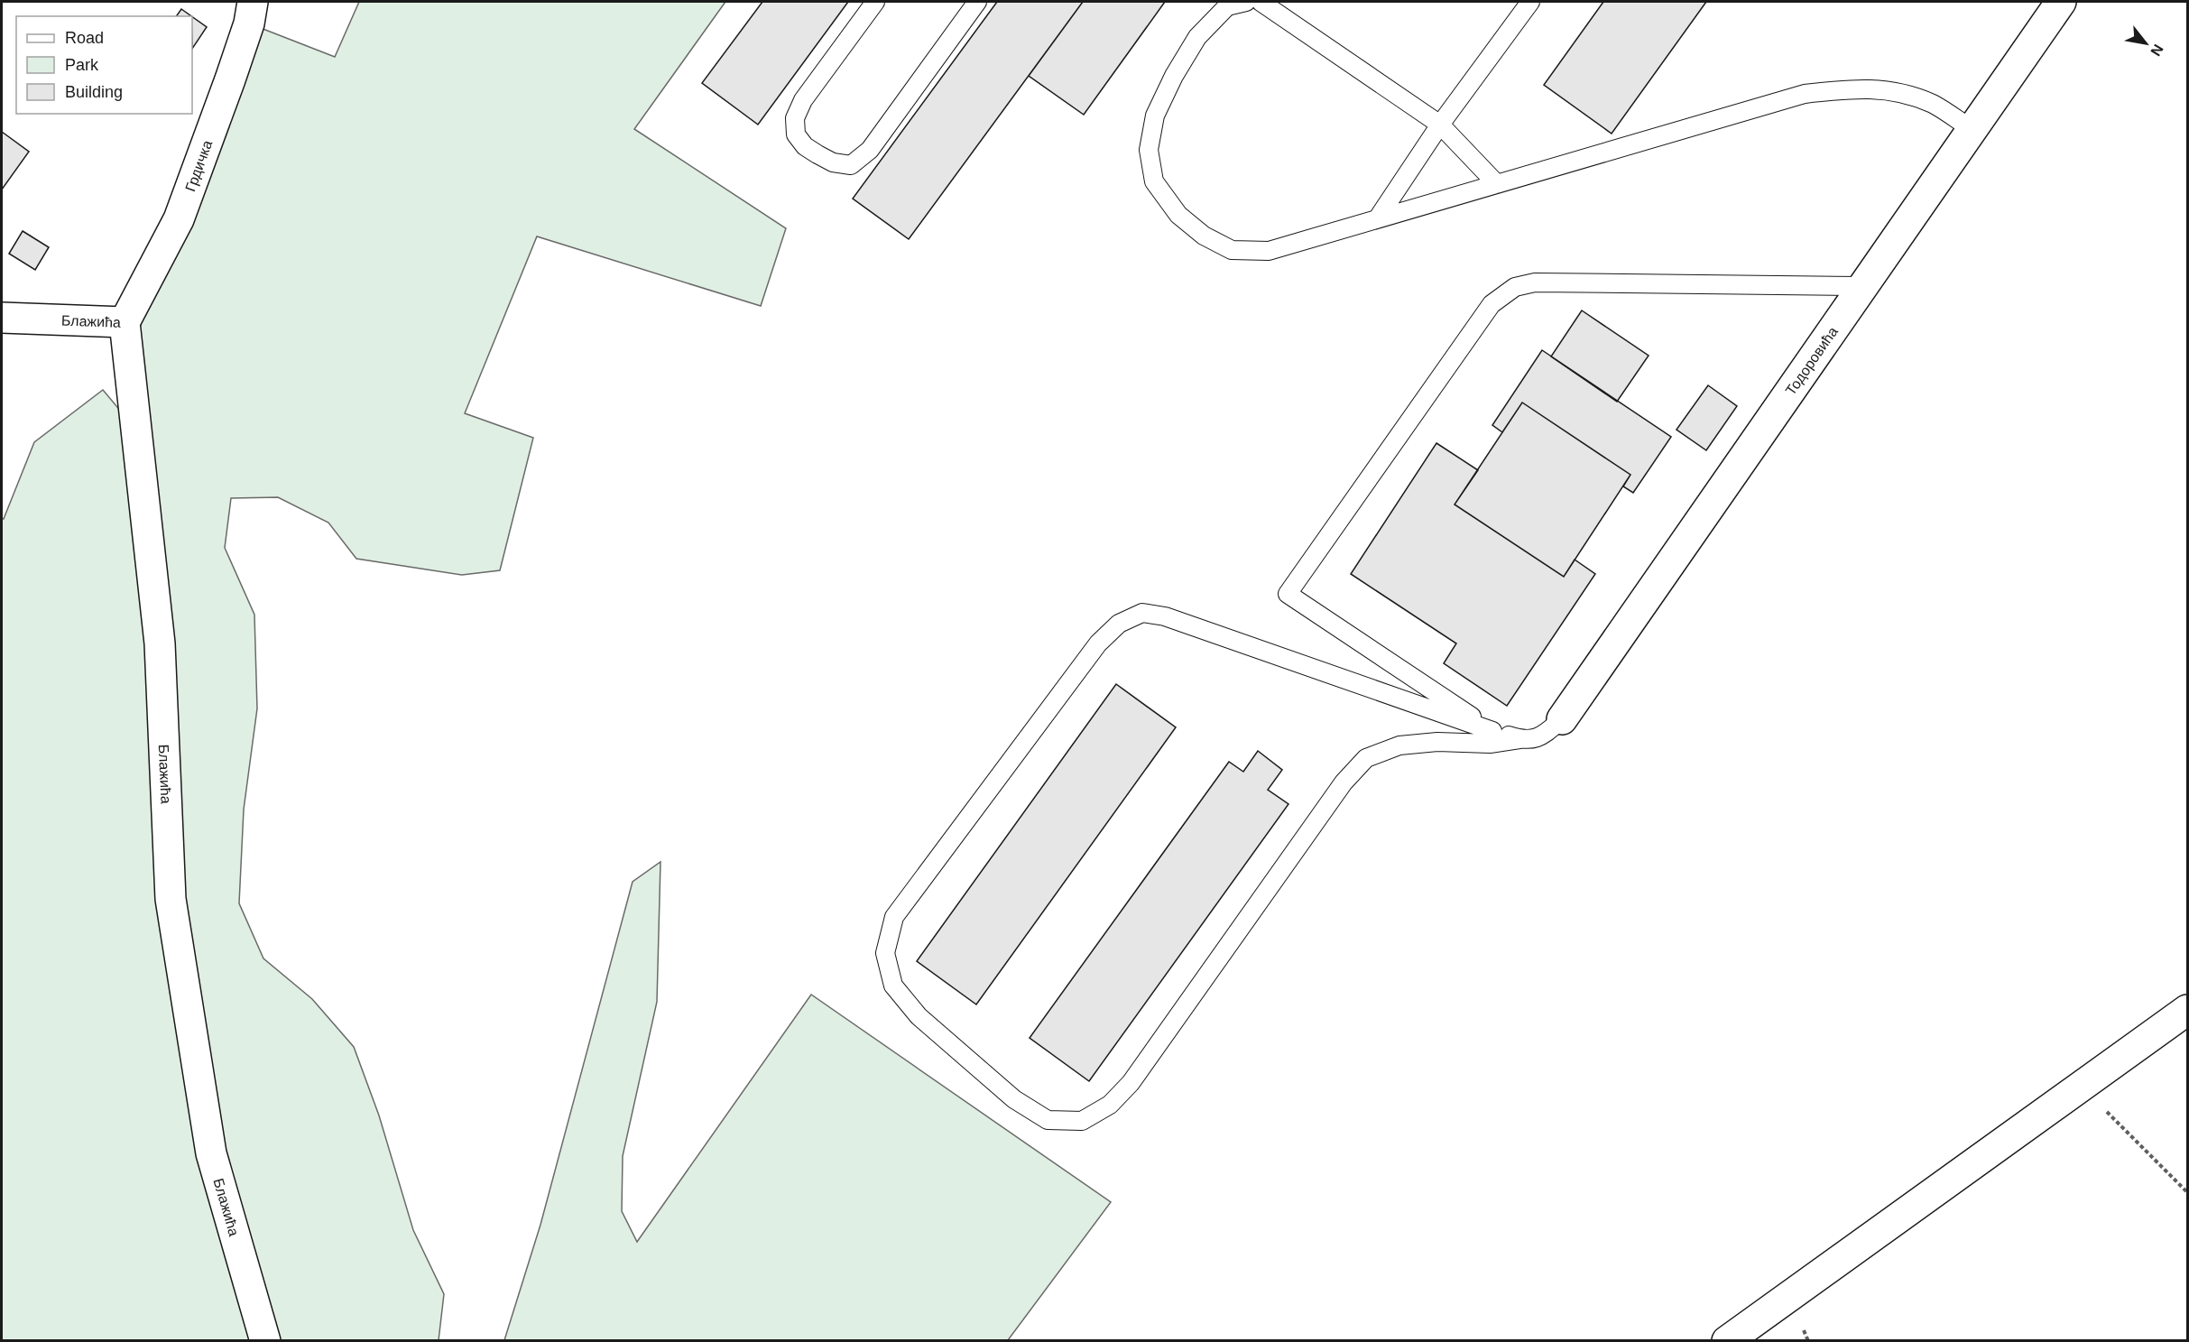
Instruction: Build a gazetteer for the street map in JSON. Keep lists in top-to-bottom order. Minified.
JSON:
{"streets":{"street":["Грдичка","Блажића","Тодоровића"]},"crossings":[["Грдичка","Блажића"]],"legend":["Road","Park","Building"],"north":"bottom right"}
